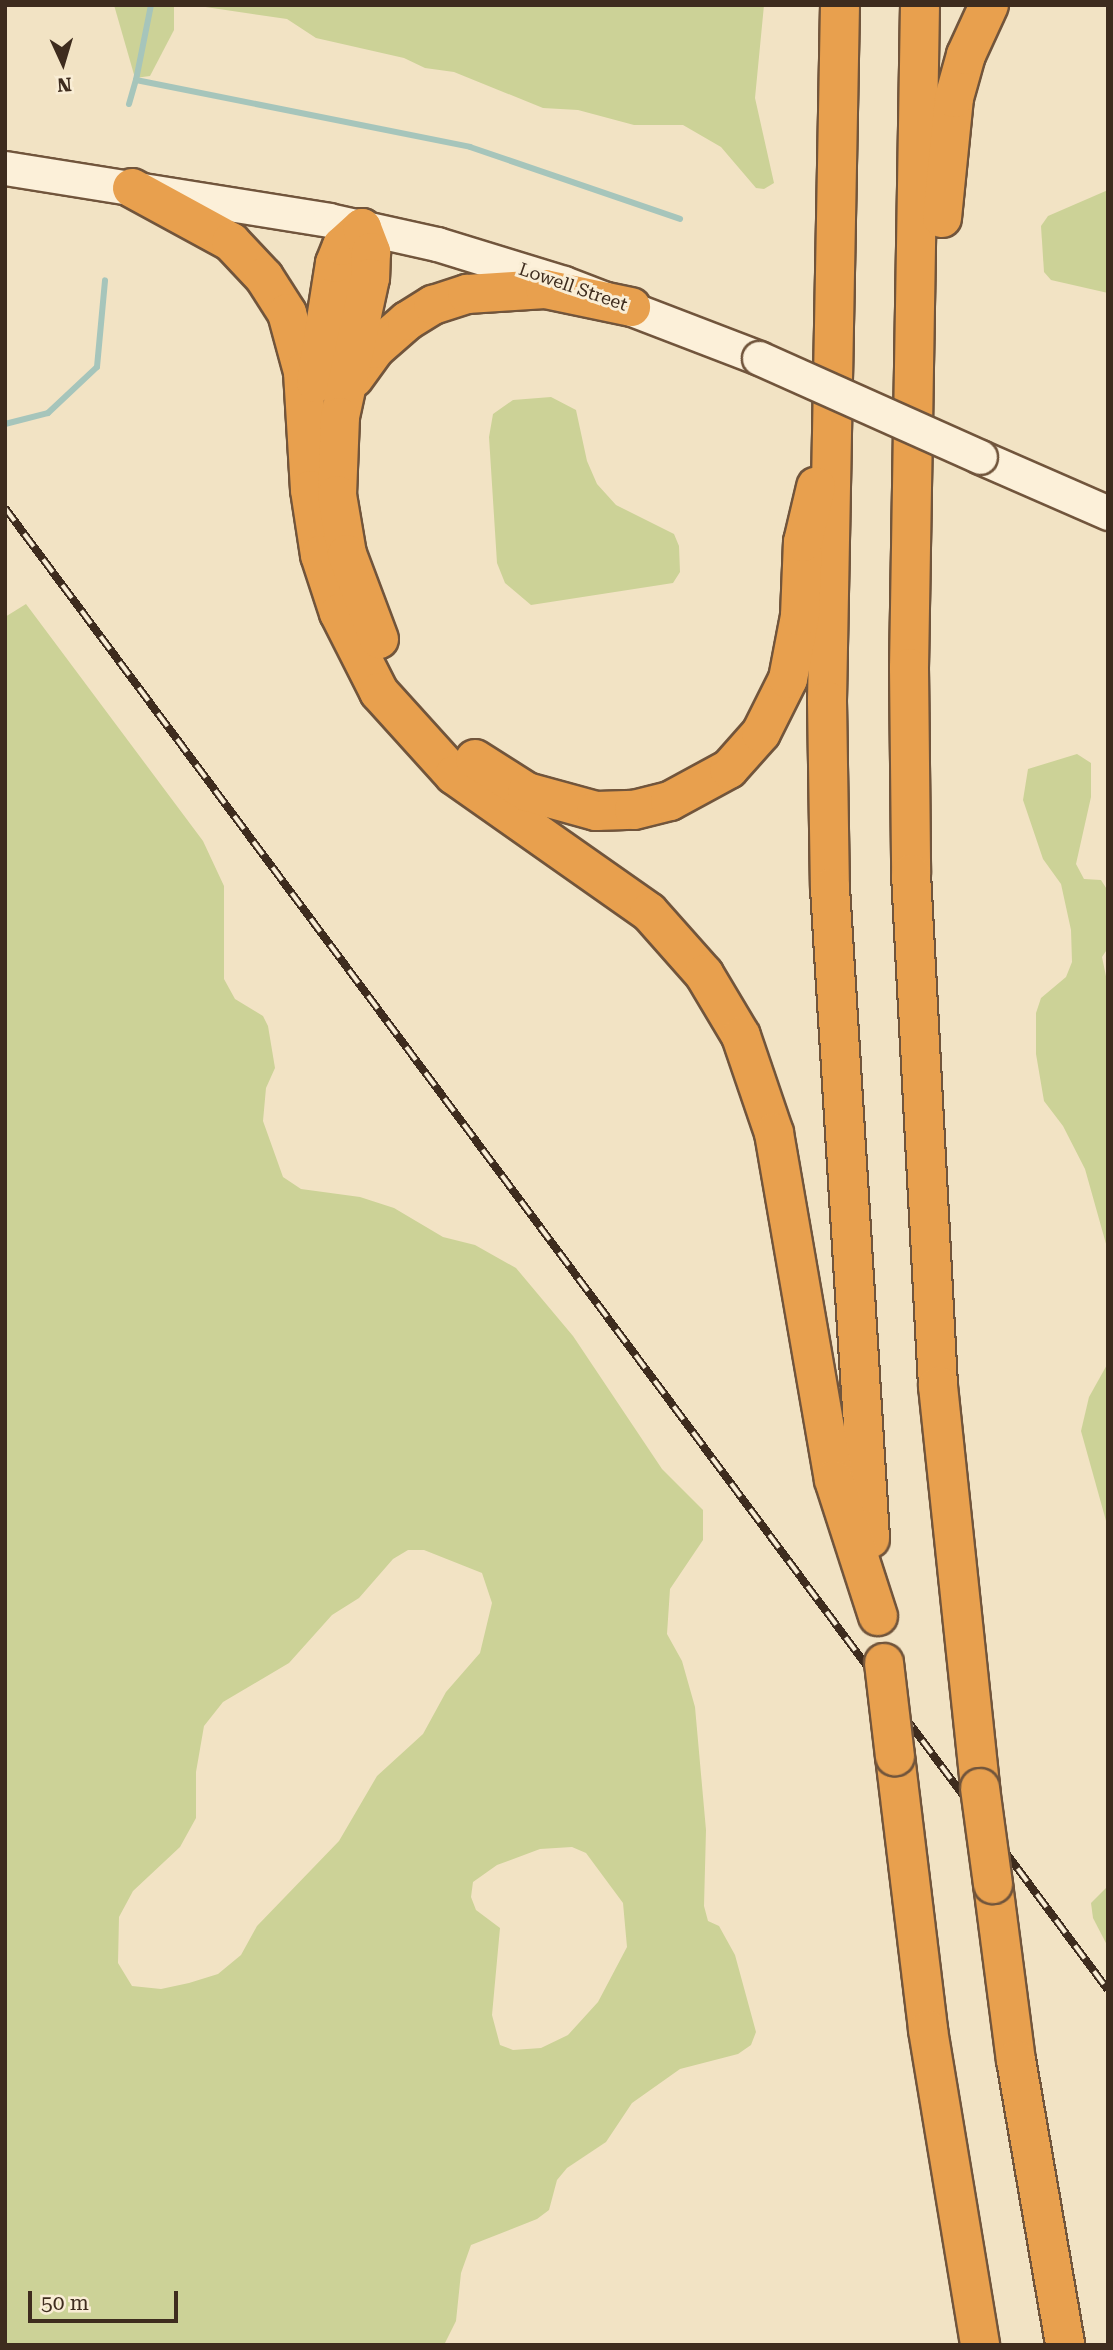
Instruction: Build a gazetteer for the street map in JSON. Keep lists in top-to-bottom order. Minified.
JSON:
{"streets":{"main road":["Lowell Street"]},"scale_bar":"50 m","north":"bottom"}
